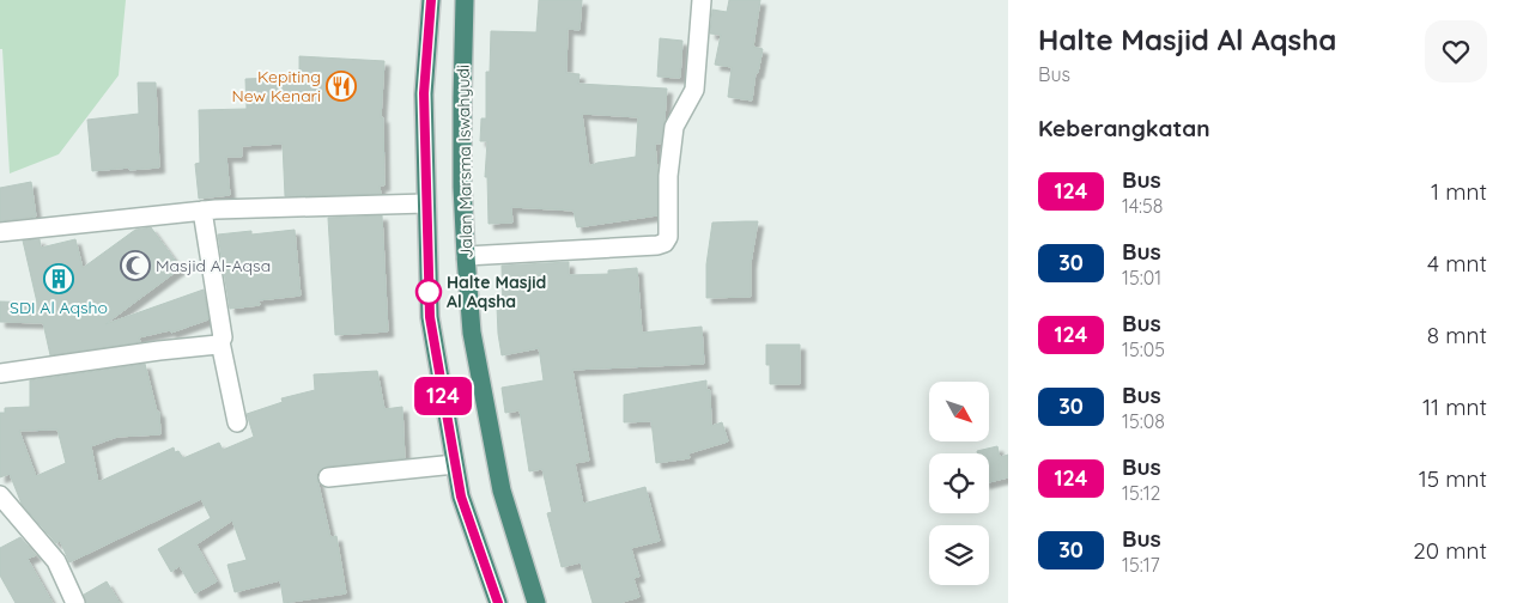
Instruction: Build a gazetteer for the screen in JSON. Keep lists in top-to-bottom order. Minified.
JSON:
{"streets":{"highway":["Jalan Marsma Iswahyudi"]},"places":{"restaurant":["Kepiting New Kenari"],"mosque":["Masjid Al-Aqsa"],"building":["SDI Al Aqsho"],"other":["Halte Masjid Al Aqsha"]},"lines":["bus line 124"],"north":"bottom right","page":{"on_map":"124","heading":[["Halte Masjid Al Aqsha","Bus"],"Keberangkatan"],"list":[{"mark":"124","name":"Bus","note":"14:58","value":"1 mnt"},{"mark":"30","name":"Bus","note":"15:01","value":"4 mnt"},{"mark":"124","name":"Bus","note":"15:05","value":"8 mnt"},{"mark":"30","name":"Bus","note":"15:08","value":"11 mnt"},{"mark":"124","name":"Bus","note":"15:12","value":"15 mnt"},{"mark":"30","name":"Bus","note":"15:17","value":"20 mnt"}]}}
